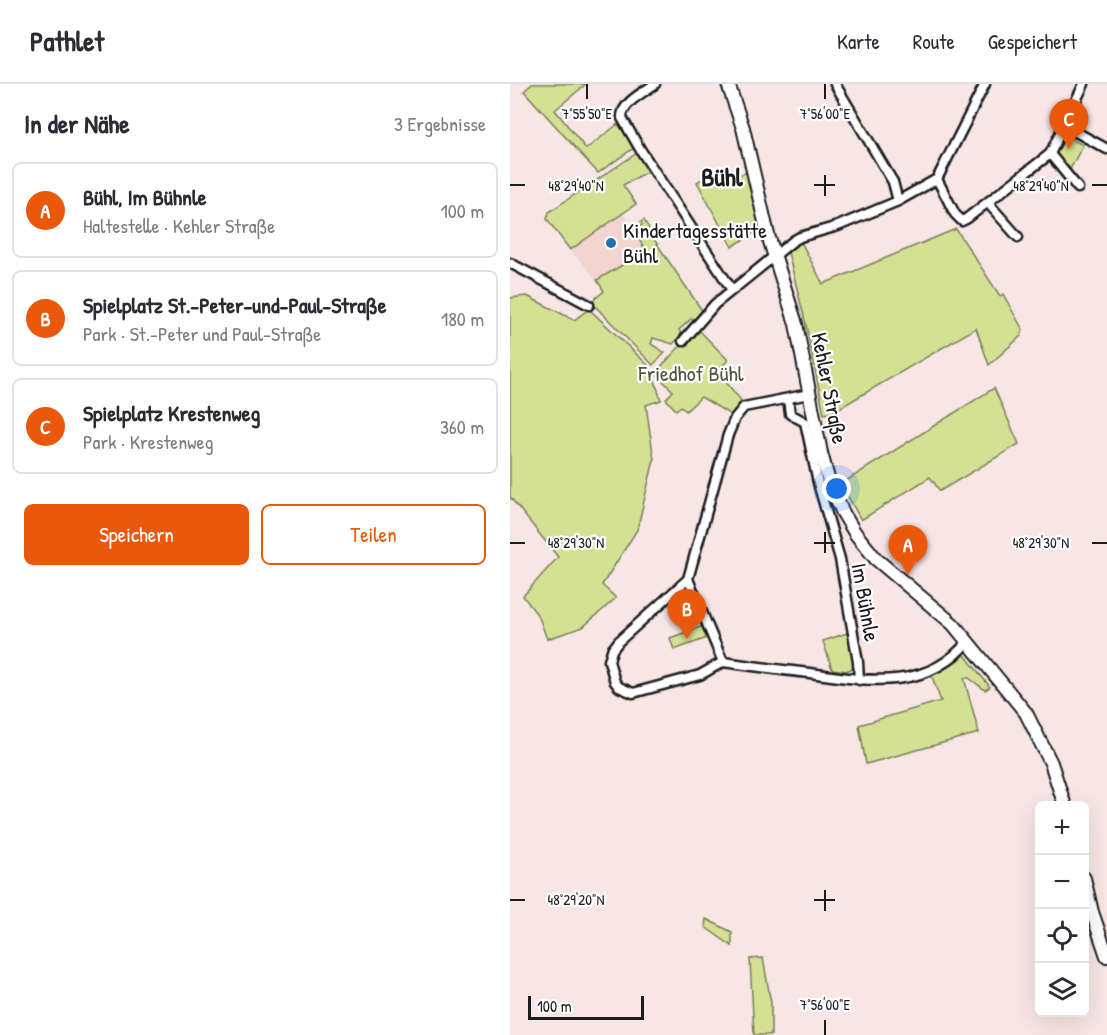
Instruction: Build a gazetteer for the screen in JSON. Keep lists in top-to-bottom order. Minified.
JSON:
{"streets":{"main road":["Kehler Straße"],"street":["Im Bühnle"]},"crossings":[["Kehler Straße","Im Bühnle"]],"districts":["Bühl"],"parks":["Friedhof Bühl"],"places":["Kindertagesstätte Bühl"],"scale_bar":"100 m","page":{"header":"Pathlet","nav":["Karte","Route","Gespeichert"],"heading":["In der Nähe","3 Ergebnisse"],"pins":["C","A","B"],"list":[{"mark":"A","name":"Bühl, Im Bühnle","note":"Haltestelle · Kehler Straße","value":"100 m"},{"mark":"B","name":"Spielplatz St.-Peter-und-Paul-Straße","note":"Park · St.-Peter und Paul-Straße","value":"180 m"},{"mark":"C","name":"Spielplatz Krestenweg","note":"Park · Krestenweg","value":"360 m"}],"buttons":["Speichern","Teilen"],"map_buttons":["+","−"],"scale":"100 m"},"coordinates":["7°55'50\"E","7°56'00\"E","48°29'40\"N","48°29'30\"N","48°29'20\"N"]}
